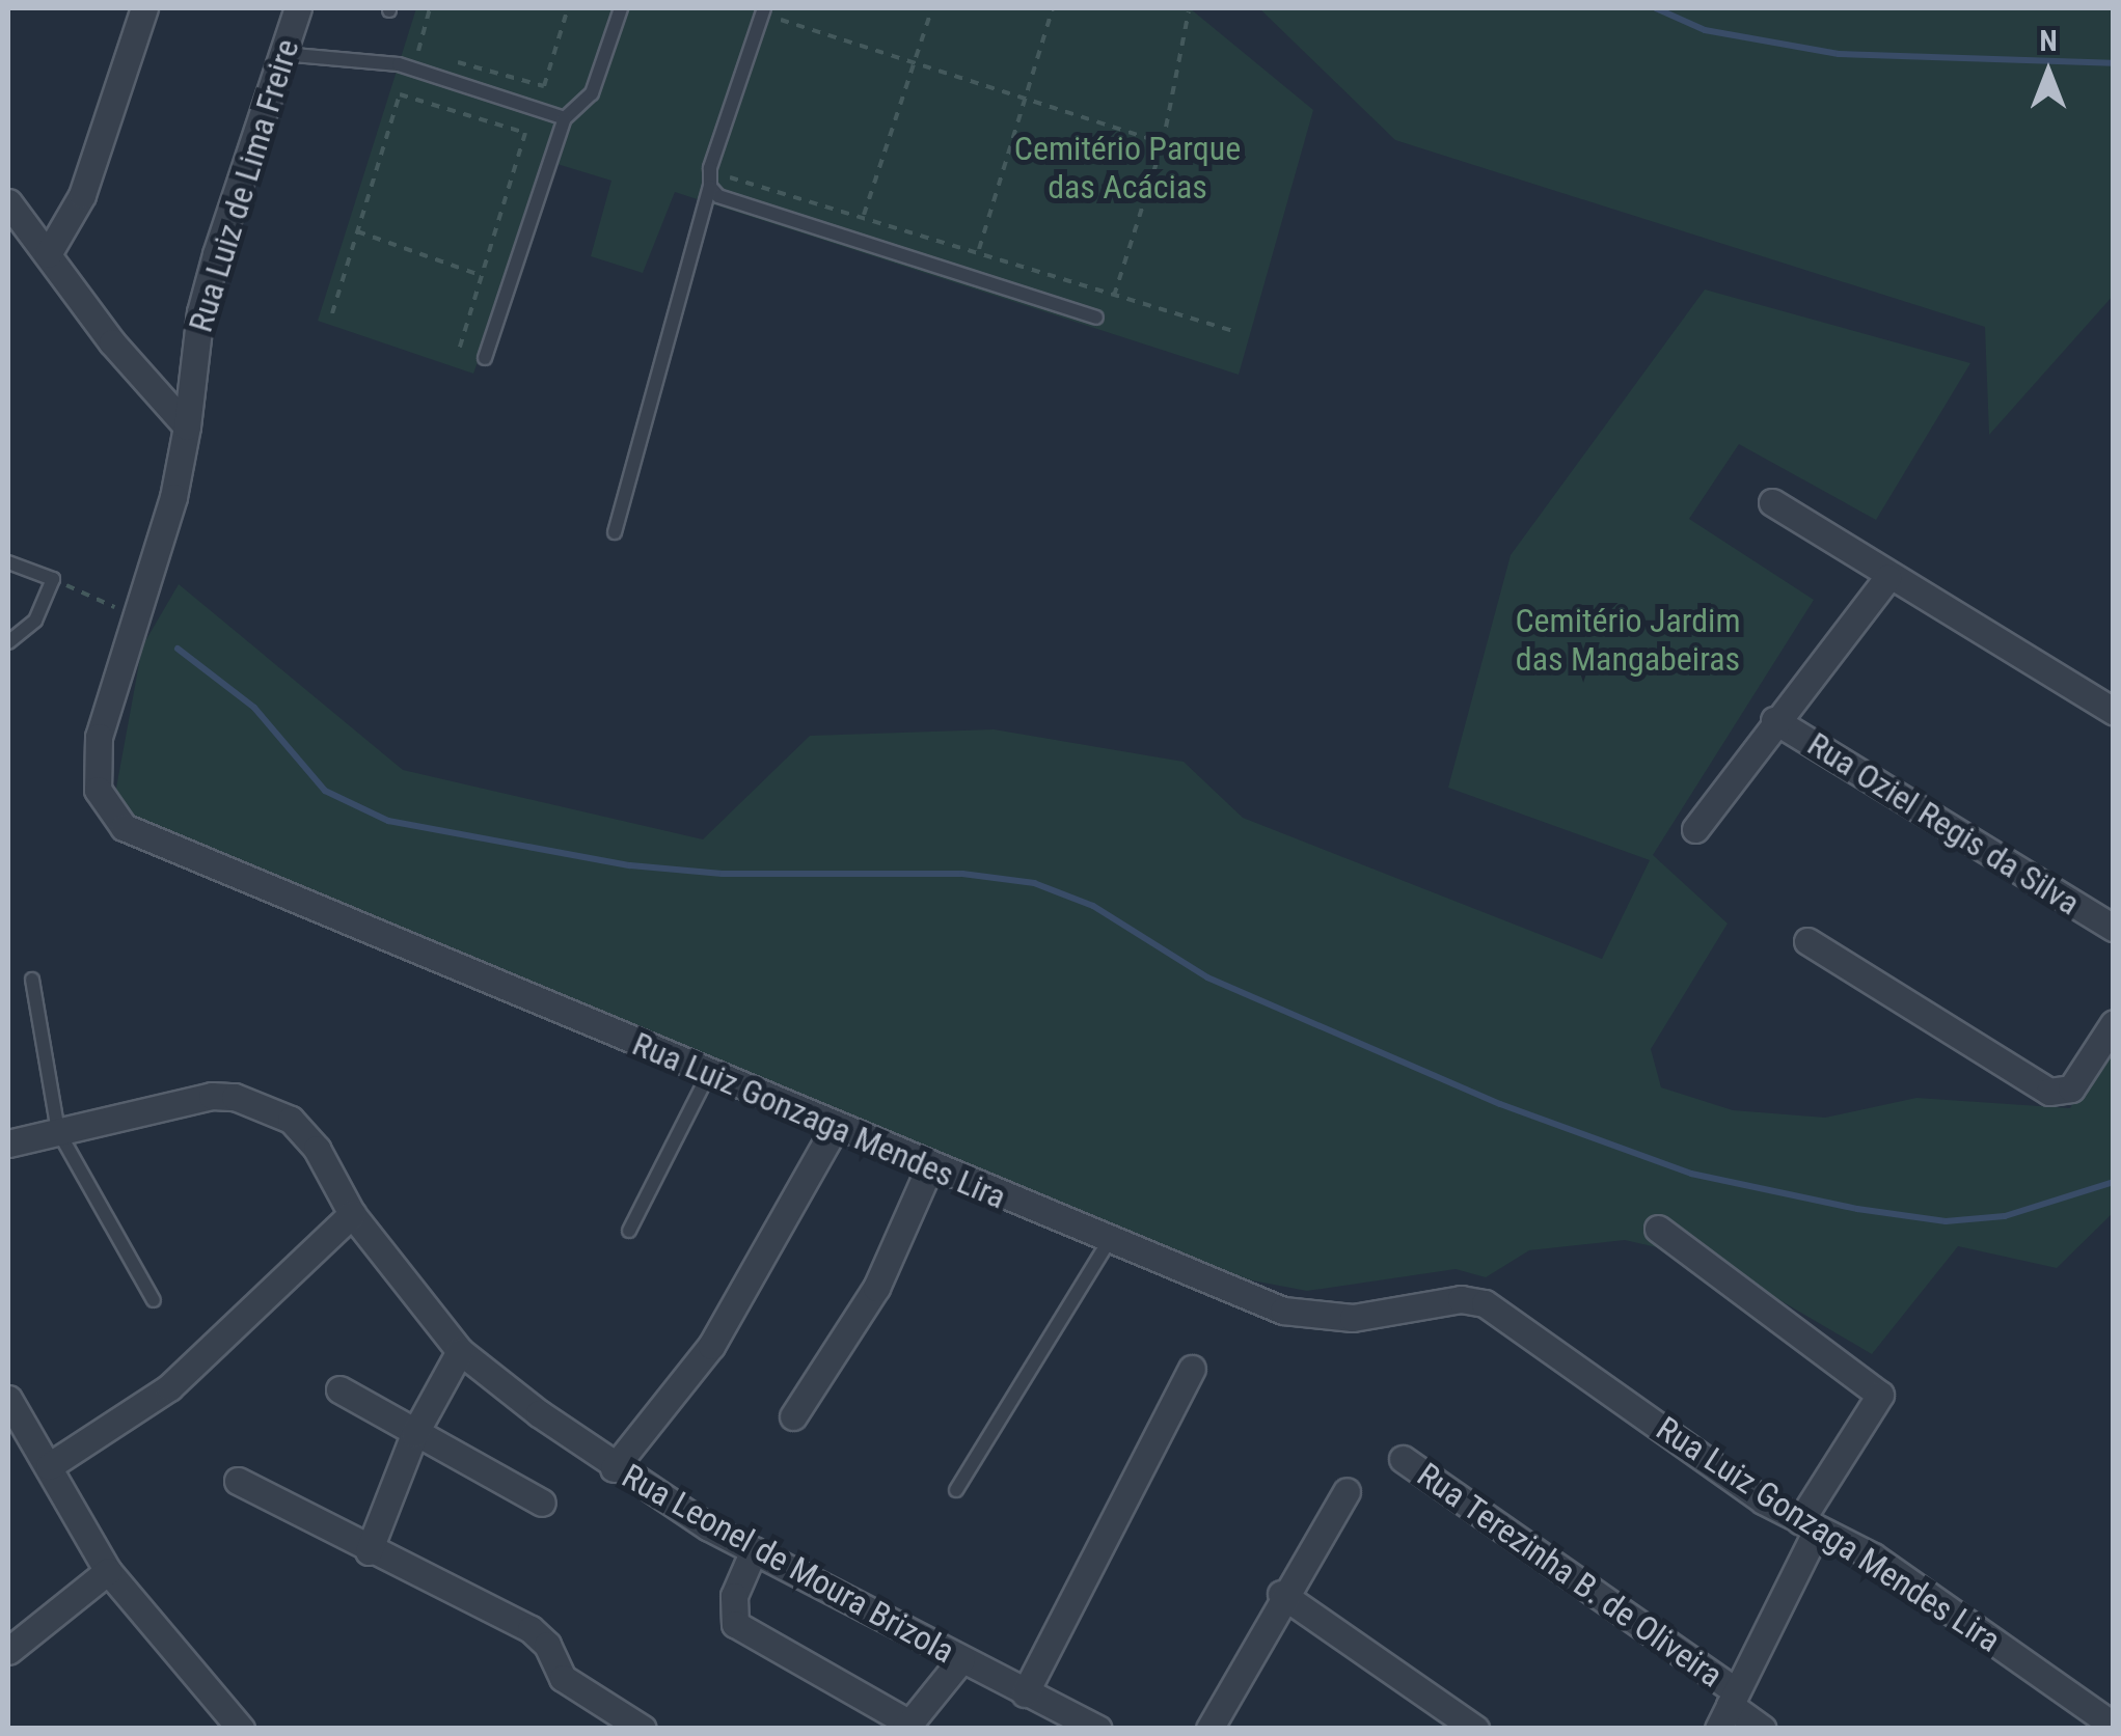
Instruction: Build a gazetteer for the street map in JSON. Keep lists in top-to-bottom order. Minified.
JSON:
{"streets":{"street":["Rua Luiz de Lima Freire","Rua Oziel Regis da Silva","Rua Luiz Gonzaga Mendes Lira","Rua Leonel de Moura Brizola","Rua Terezinha B. de Oliveira"]},"crossings":[["Rua Luiz de Lima Freire","Rua Luiz Gonzaga Mendes Lira"]],"parks":["Cemitério Parque das Acácias","Cemitério Jardim das Mangabeiras"],"north":"top"}
